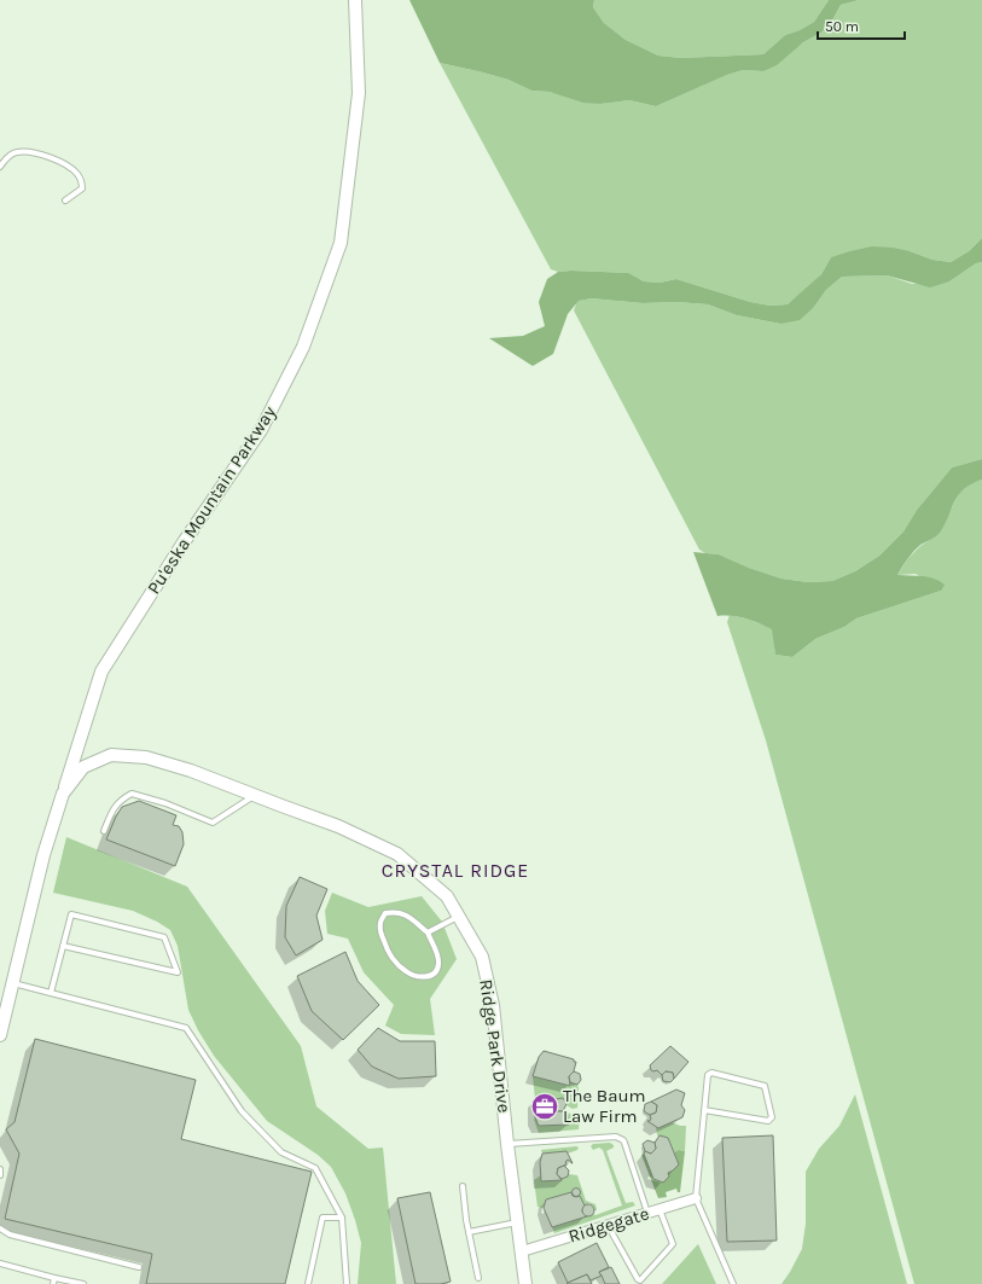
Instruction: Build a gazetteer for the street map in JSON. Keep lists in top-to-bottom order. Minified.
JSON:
{"streets":{"street":["Pu'eska Mountain Parkway","Ridge Park Drive","Ridgegate"]},"crossings":[["Pu'eska Mountain Parkway","Ridge Park Drive"],["Ridge Park Drive","Ridgegate"]],"districts":["CRYSTAL RIDGE"],"places":{"office":["The Baum Law Firm"]},"scale_bar":"50 m"}
